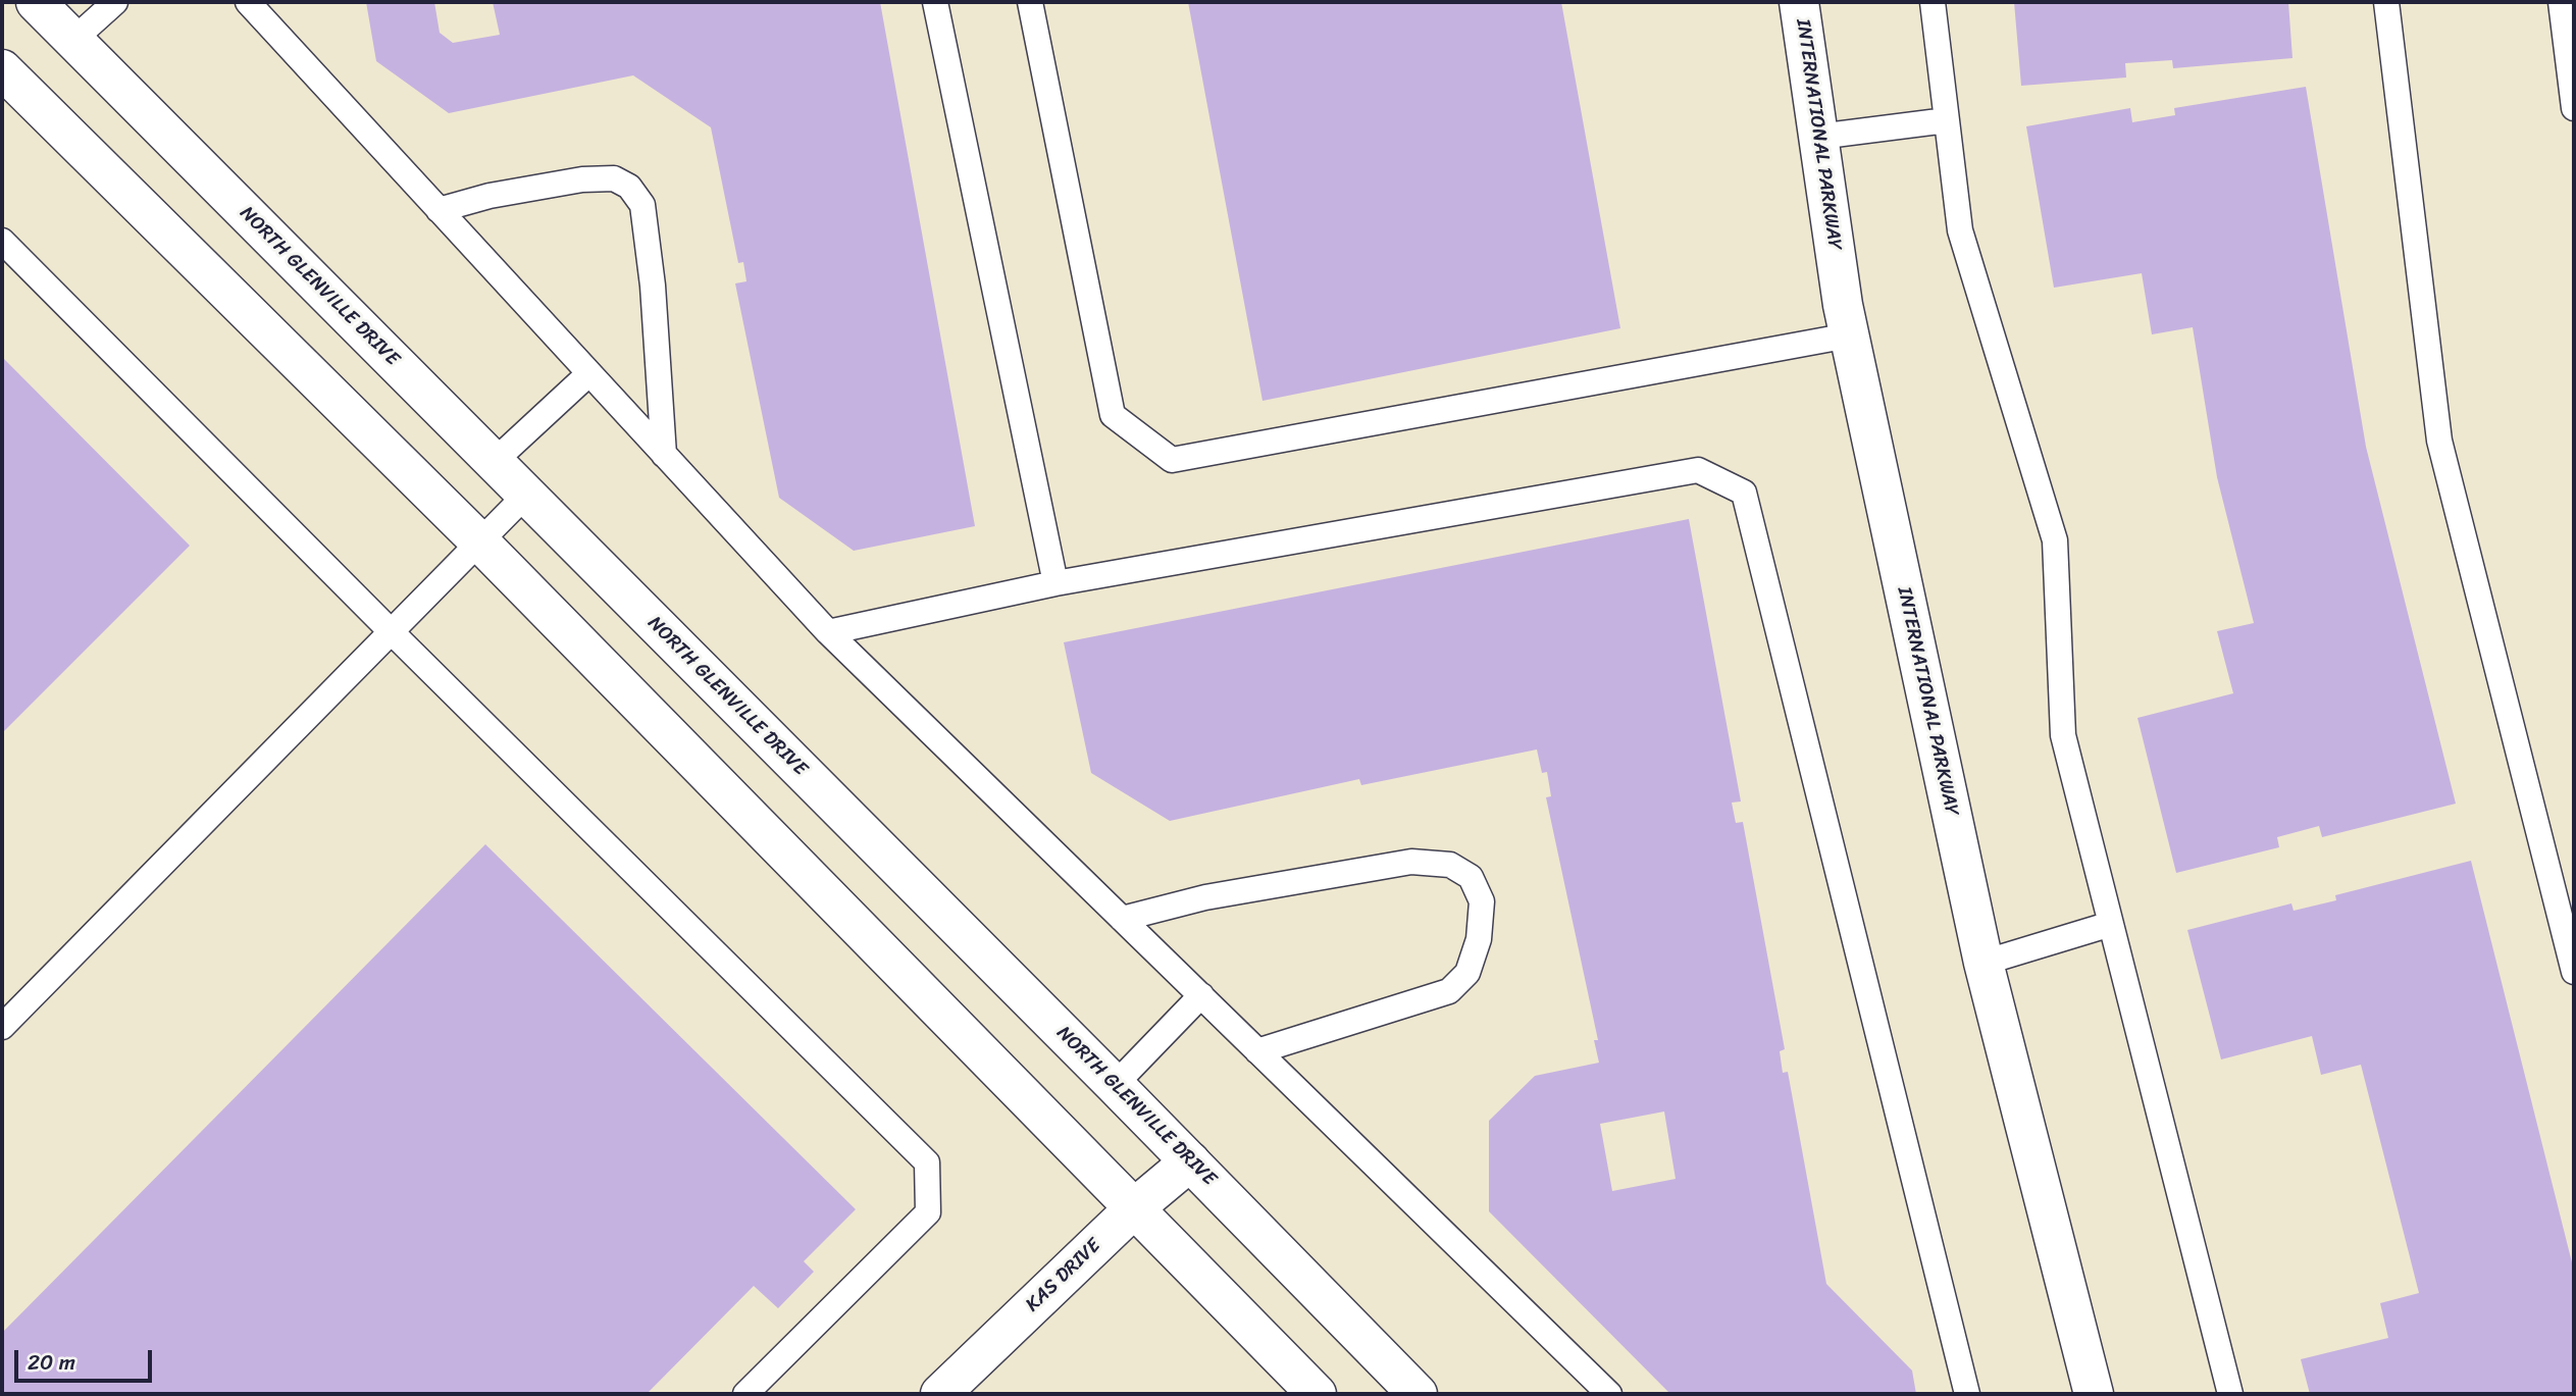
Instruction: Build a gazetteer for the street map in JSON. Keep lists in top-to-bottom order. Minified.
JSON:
{"streets":{"street":["INTERNATIONAL PARKWAY","NORTH GLENVILLE DRIVE","KAS DRIVE"]},"crossings":[["NORTH GLENVILLE DRIVE","KAS DRIVE"]],"scale_bar":"20 m"}
